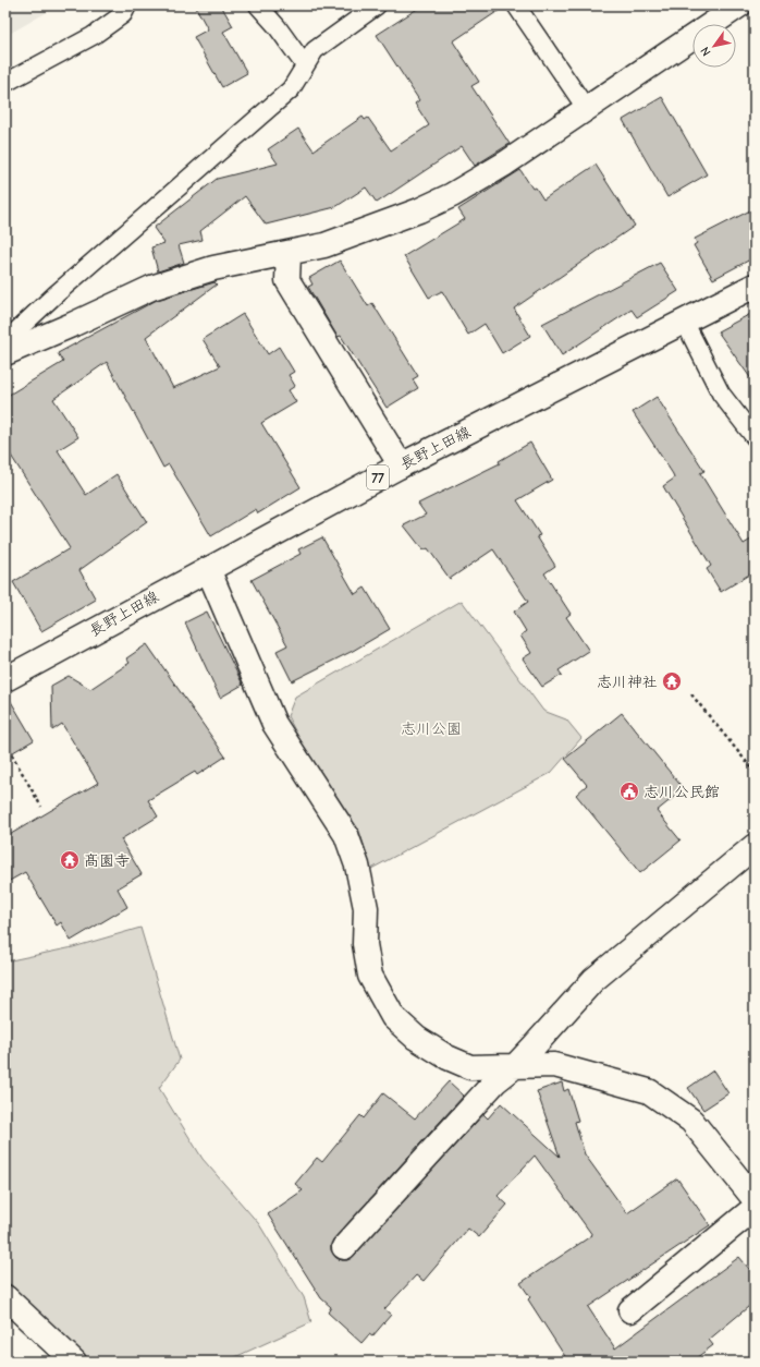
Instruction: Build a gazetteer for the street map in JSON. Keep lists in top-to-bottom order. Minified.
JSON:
{"streets":{"street":["長野上田線","77"]},"parks":["志川公園"],"places":{"temple":["志川神社","髙園寺"],"public building":["志川公民館"]},"north":"bottom left"}
